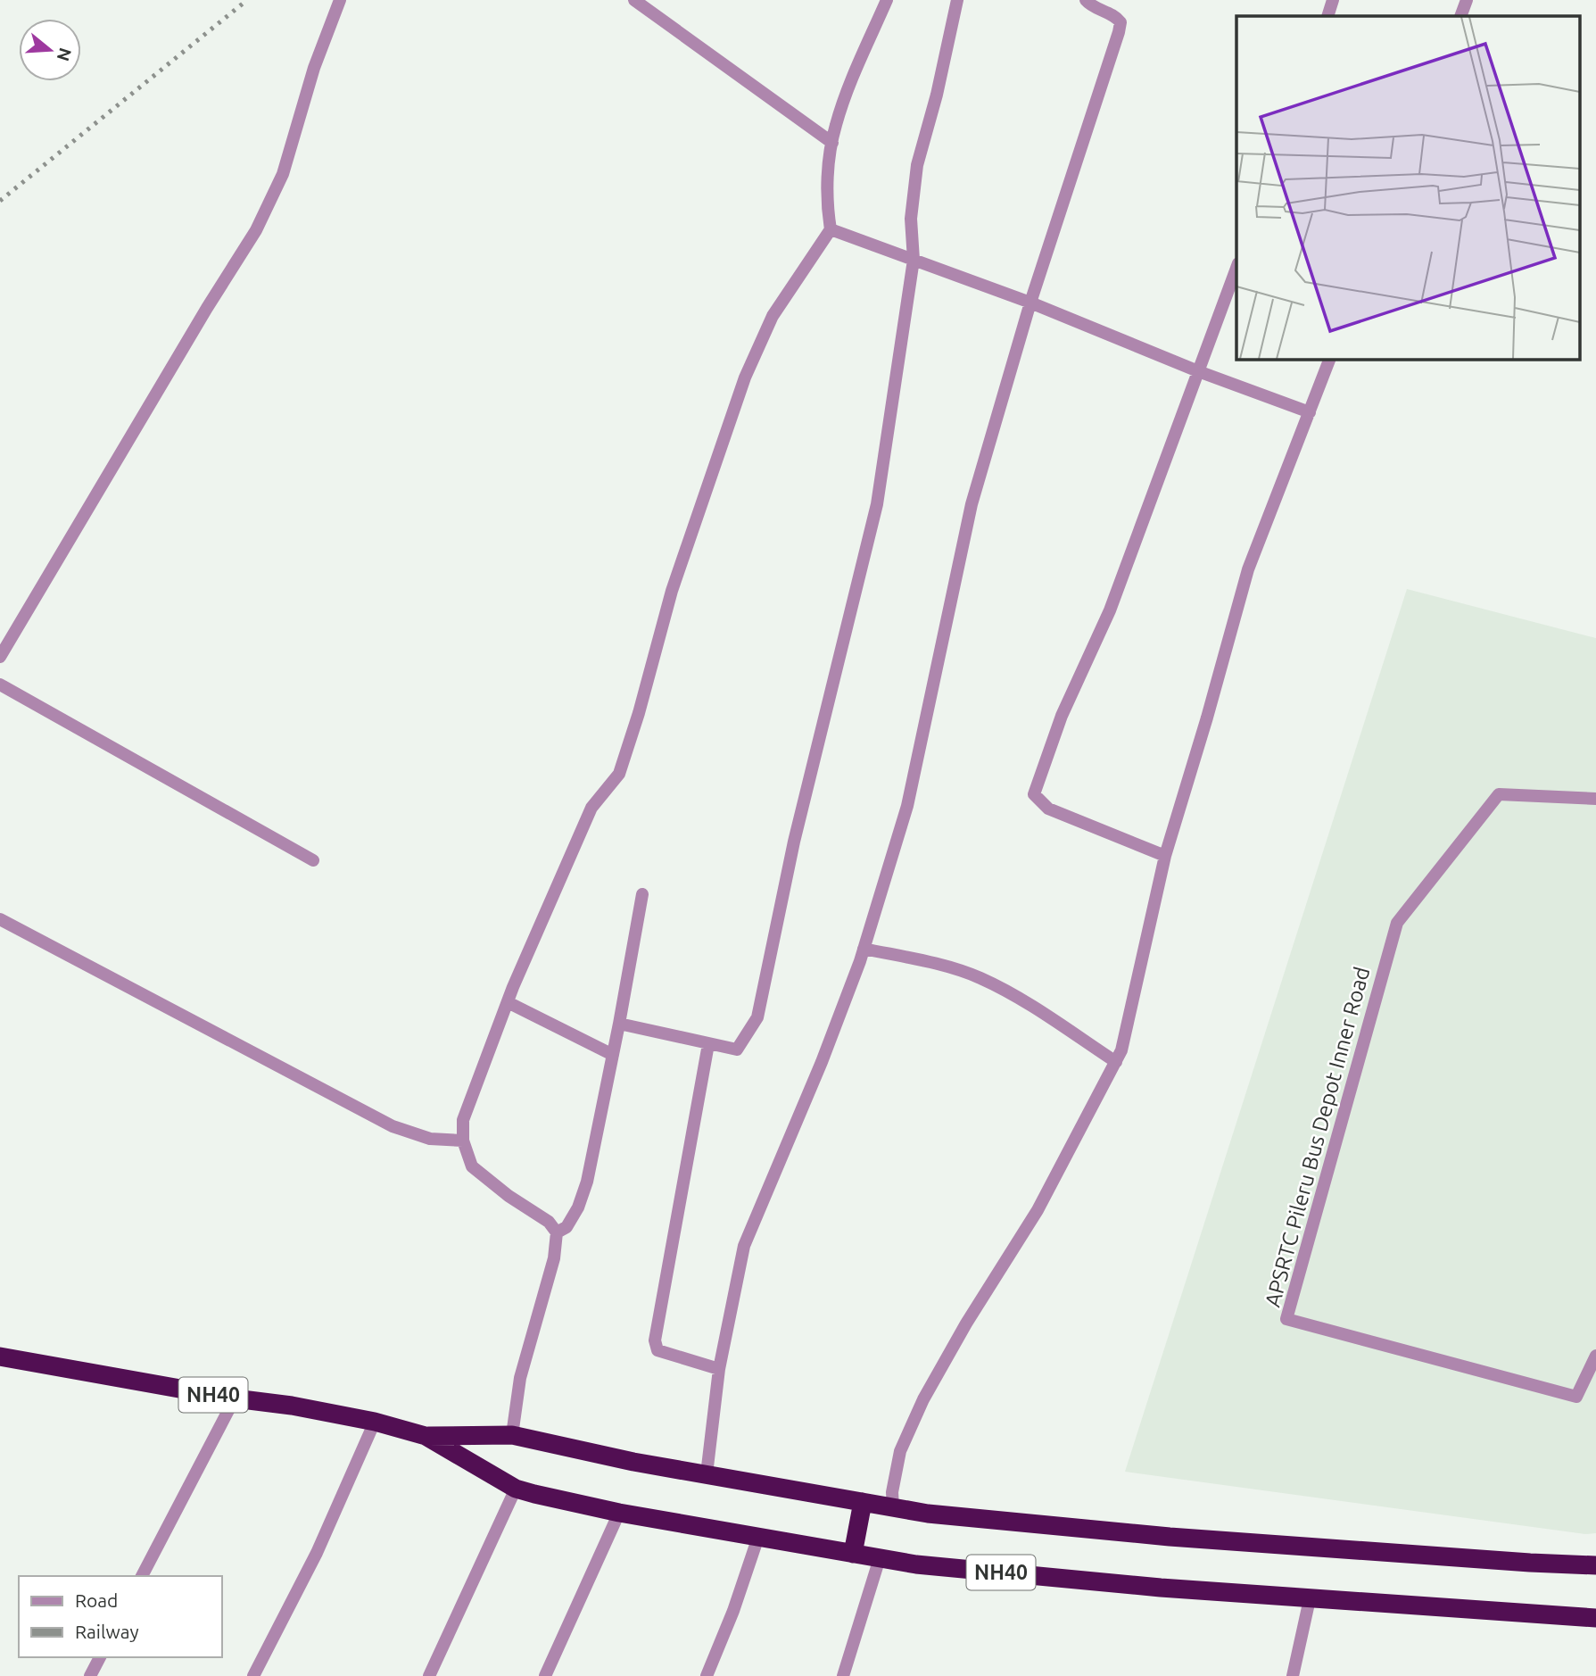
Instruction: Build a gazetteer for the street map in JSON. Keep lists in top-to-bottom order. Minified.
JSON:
{"streets":{"highway":["NH40"],"street":["APSRTC Pileru Bus Depot Inner Road"]},"legend":["Road","Railway"],"north":"right"}
